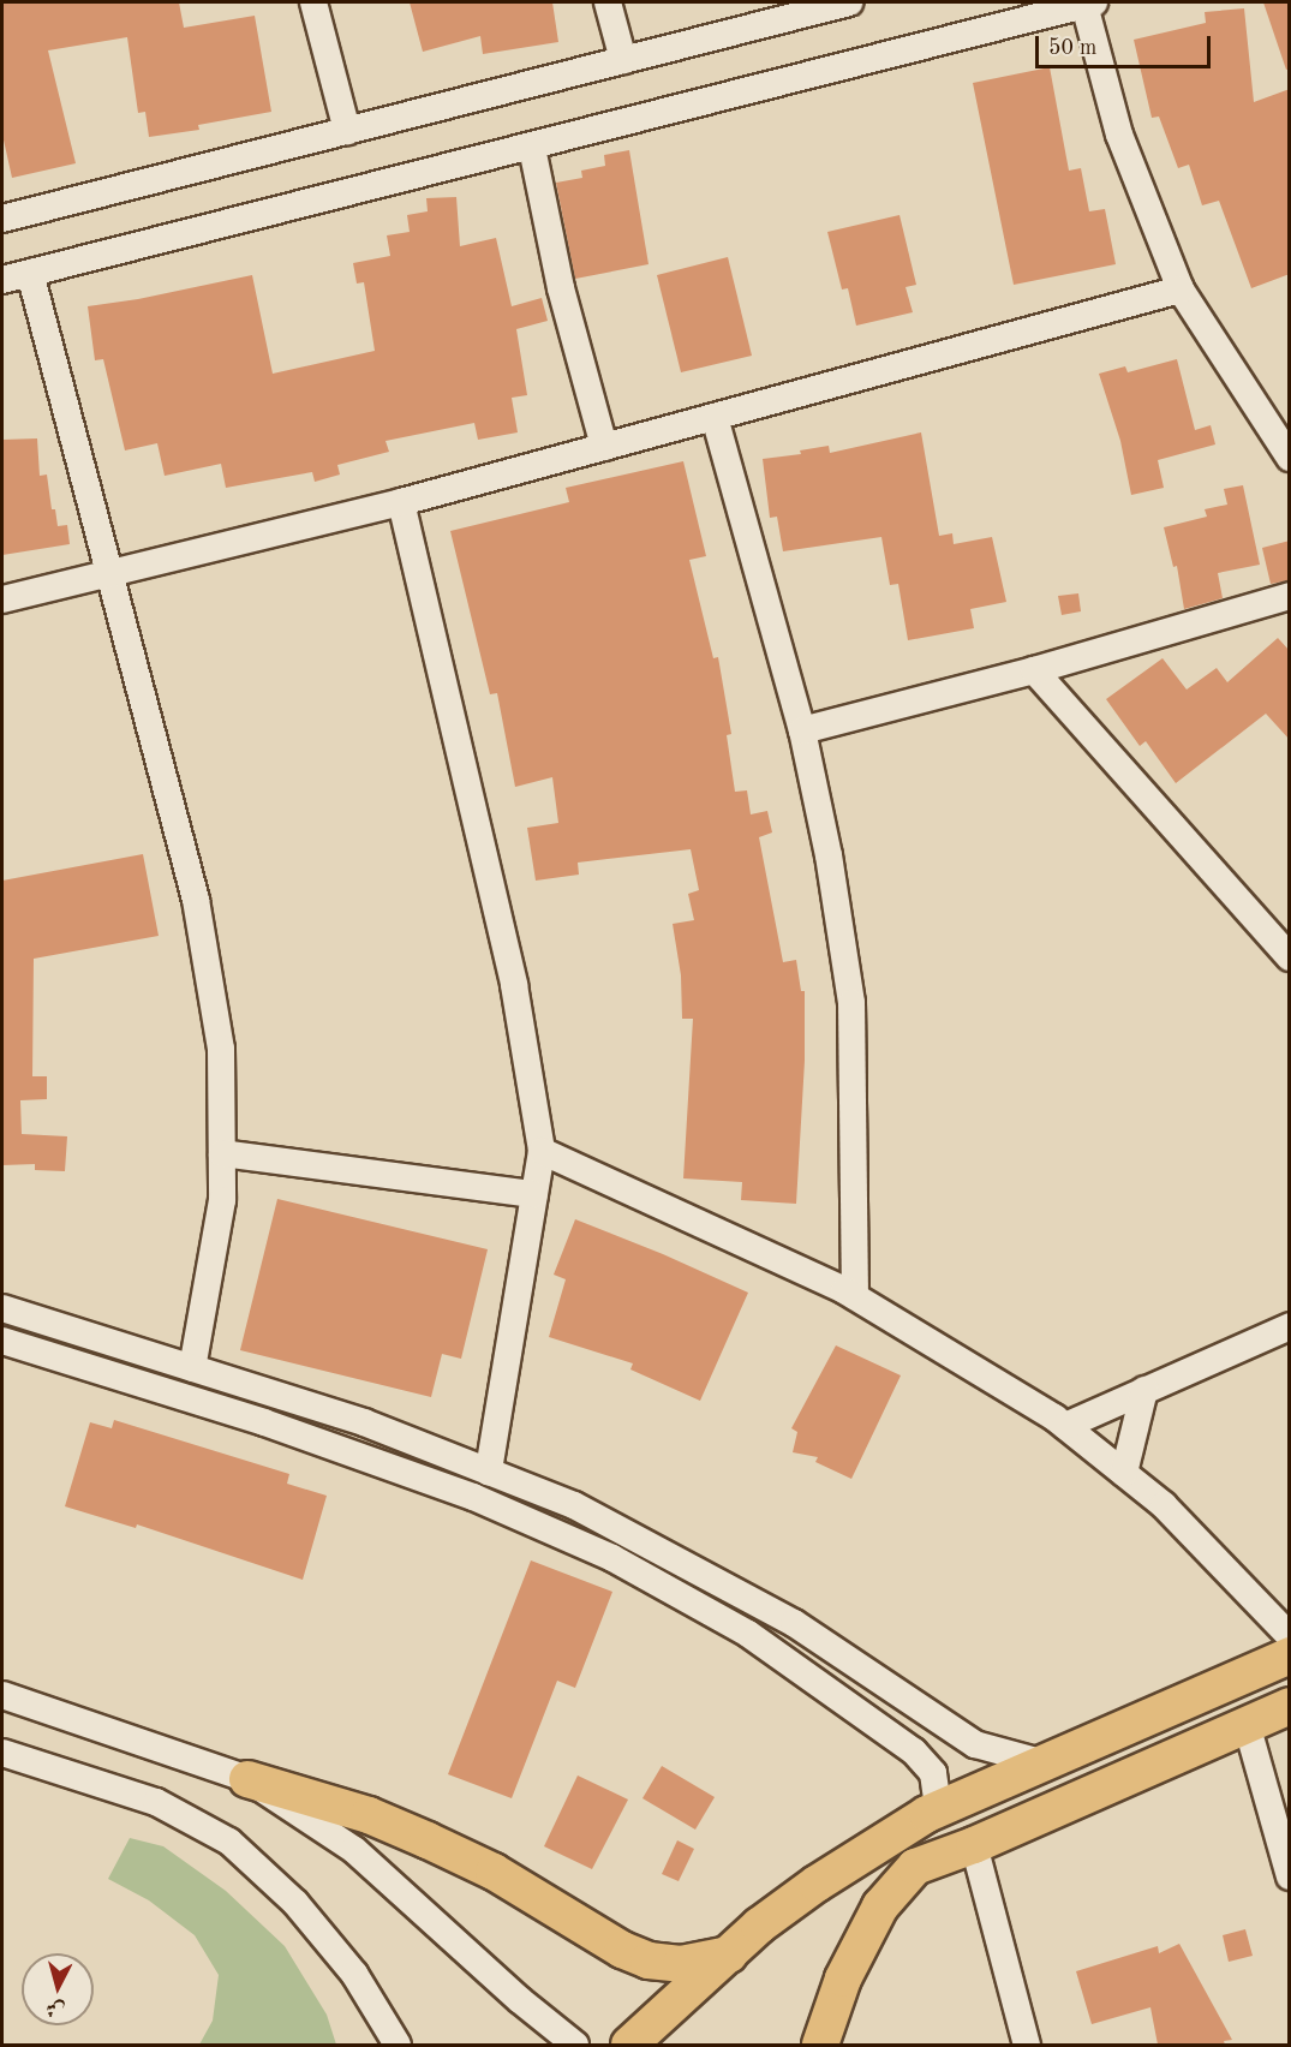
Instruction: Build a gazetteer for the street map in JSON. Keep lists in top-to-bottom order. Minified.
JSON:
{"scale_bar":"50 m","north":"bottom"}
